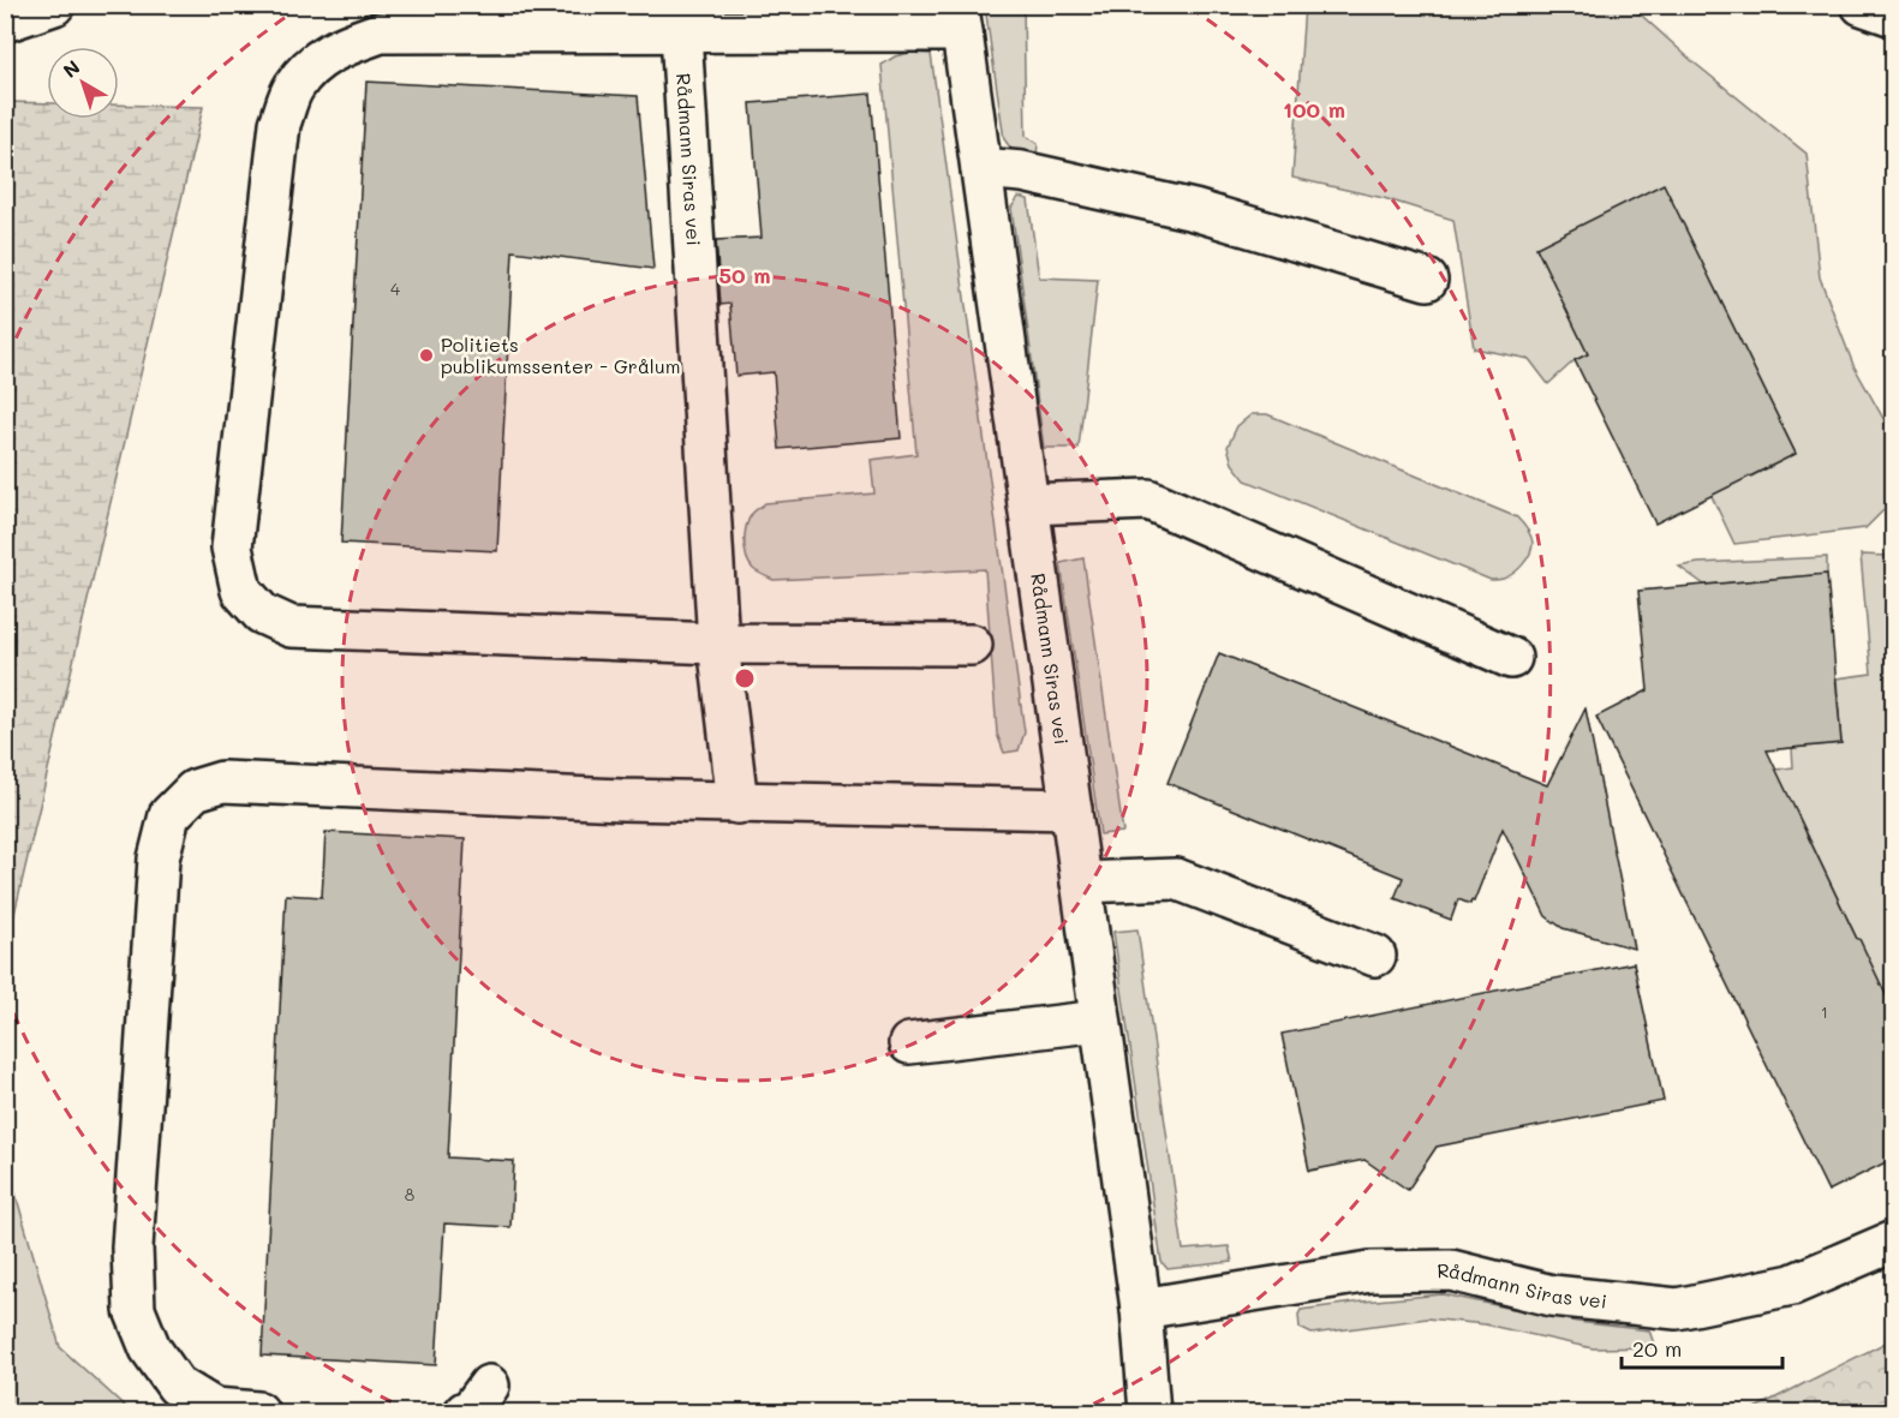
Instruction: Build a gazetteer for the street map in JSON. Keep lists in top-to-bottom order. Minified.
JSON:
{"streets":{"street":["Rådmann Siras vei"]},"places":["Politiets publikumssenter - Grålum"],"house_numbers":["4","1","8"],"scale_bar":"20 m","north":"top left","rings":["100 m","50 m"]}
